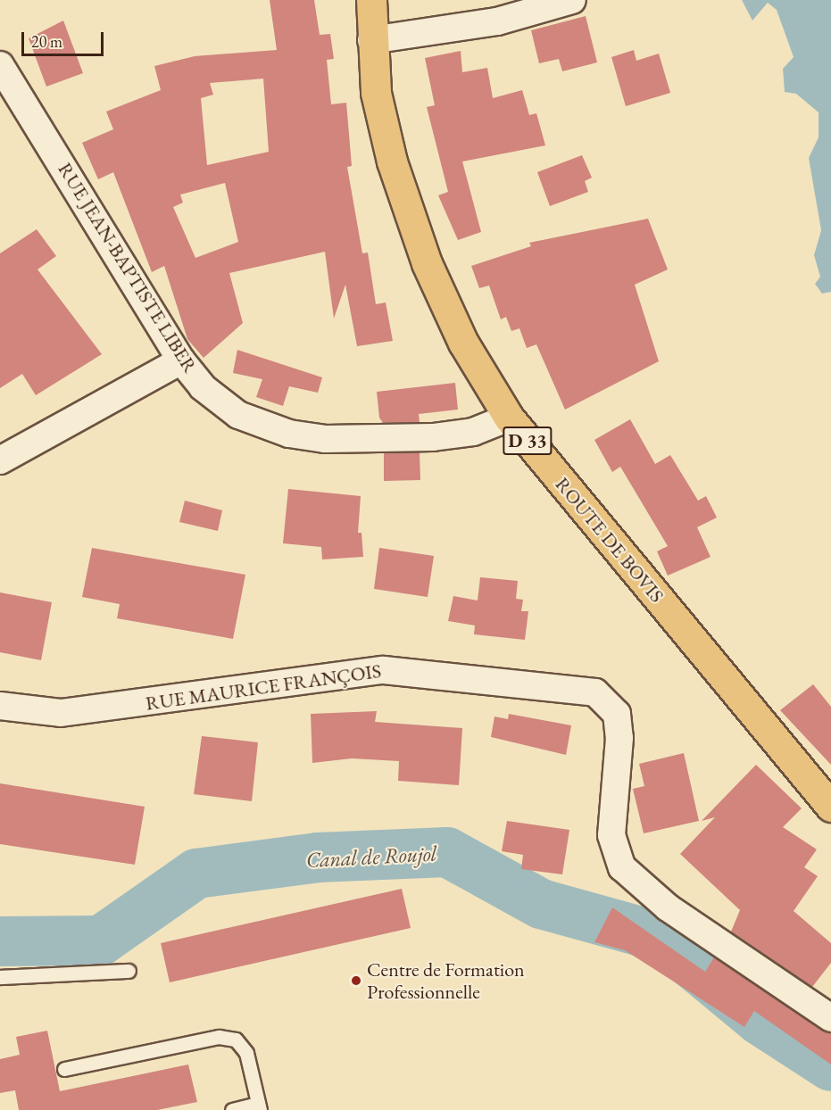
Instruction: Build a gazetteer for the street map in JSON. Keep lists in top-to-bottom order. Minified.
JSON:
{"streets":{"main road":["D 33","ROUTE DE BOVIS"],"street":["RUE JEAN-BAPTISTE LIBER","RUE MAURICE FRANÇOIS"]},"crossings":[["RUE JEAN-BAPTISTE LIBER","ROUTE DE BOVIS"]],"water":["Canal de Roujol"],"places":["Centre de Formation Professionnelle"],"scale_bar":"20 m"}
